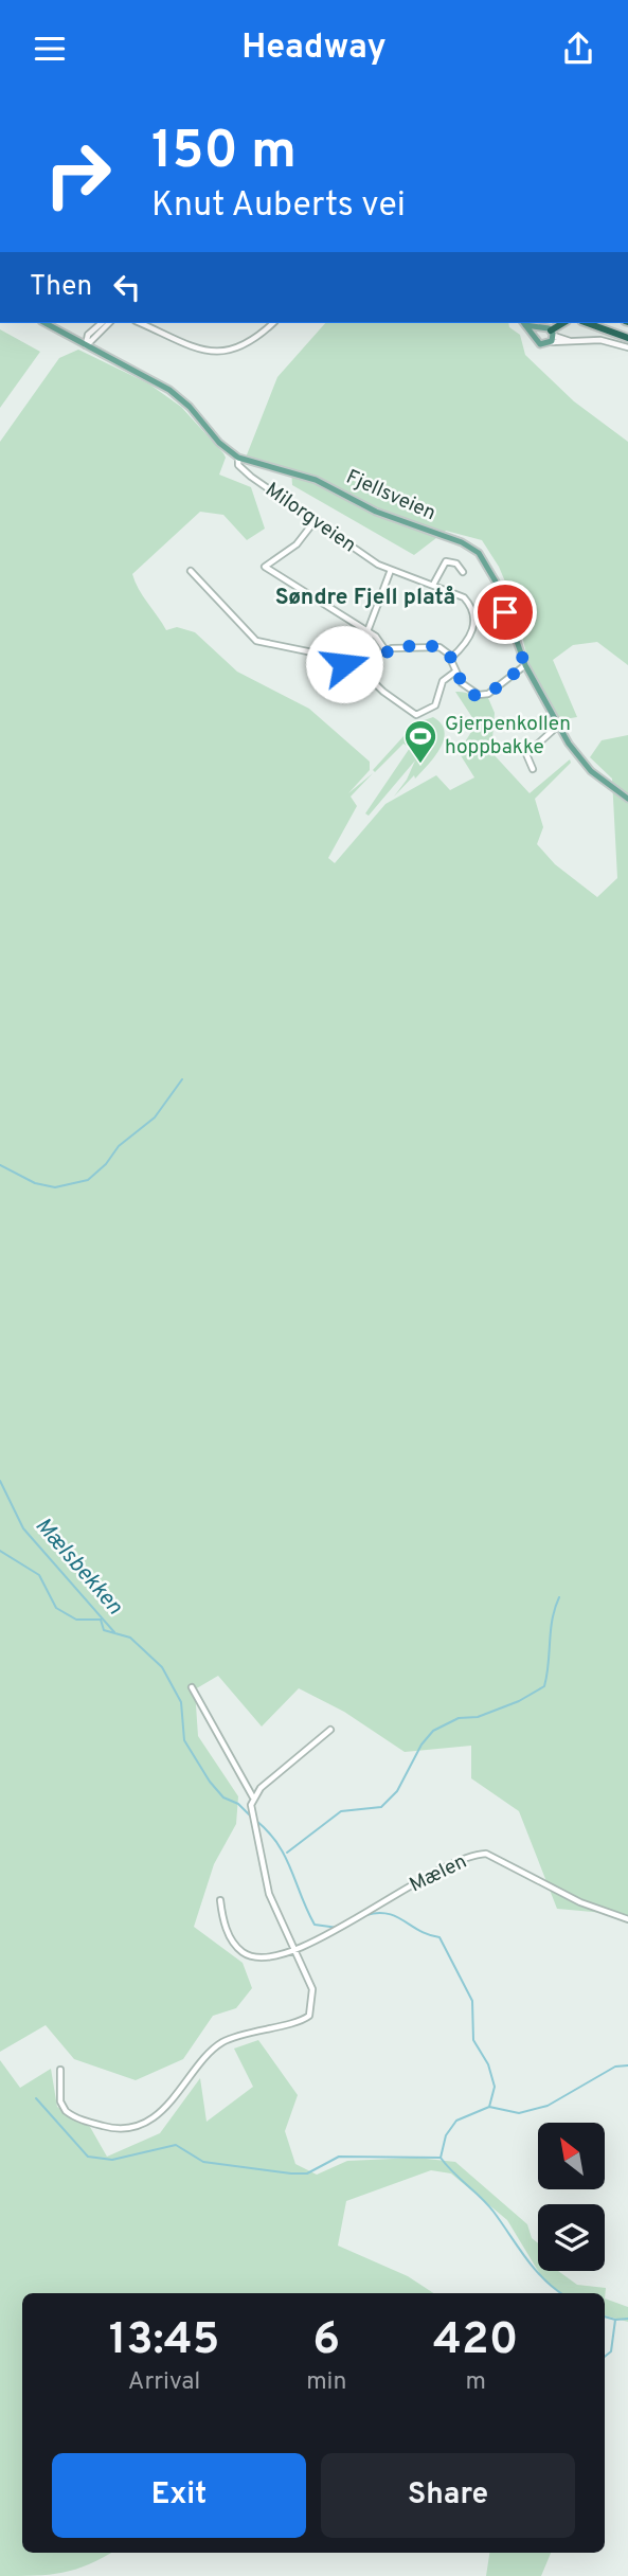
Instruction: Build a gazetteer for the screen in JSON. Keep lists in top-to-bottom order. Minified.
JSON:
{"streets":{"main road":["Fjellsveien"],"street":["Milorgveien","Mælen"]},"crossings":[["Fjellsveien","Milorgveien"]],"districts":["Søndre Fjell platå"],"water":["Mælsbekken"],"places":{"sports":["Gjerpenkollen hoppbakke"]},"north":"top left","page":{"header":"Headway","turn":["150 m","Knut Auberts vei"],"then":"Then","eta":["13:45","Arrival","6","min","420","m"],"buttons":["Exit","Share"]}}
